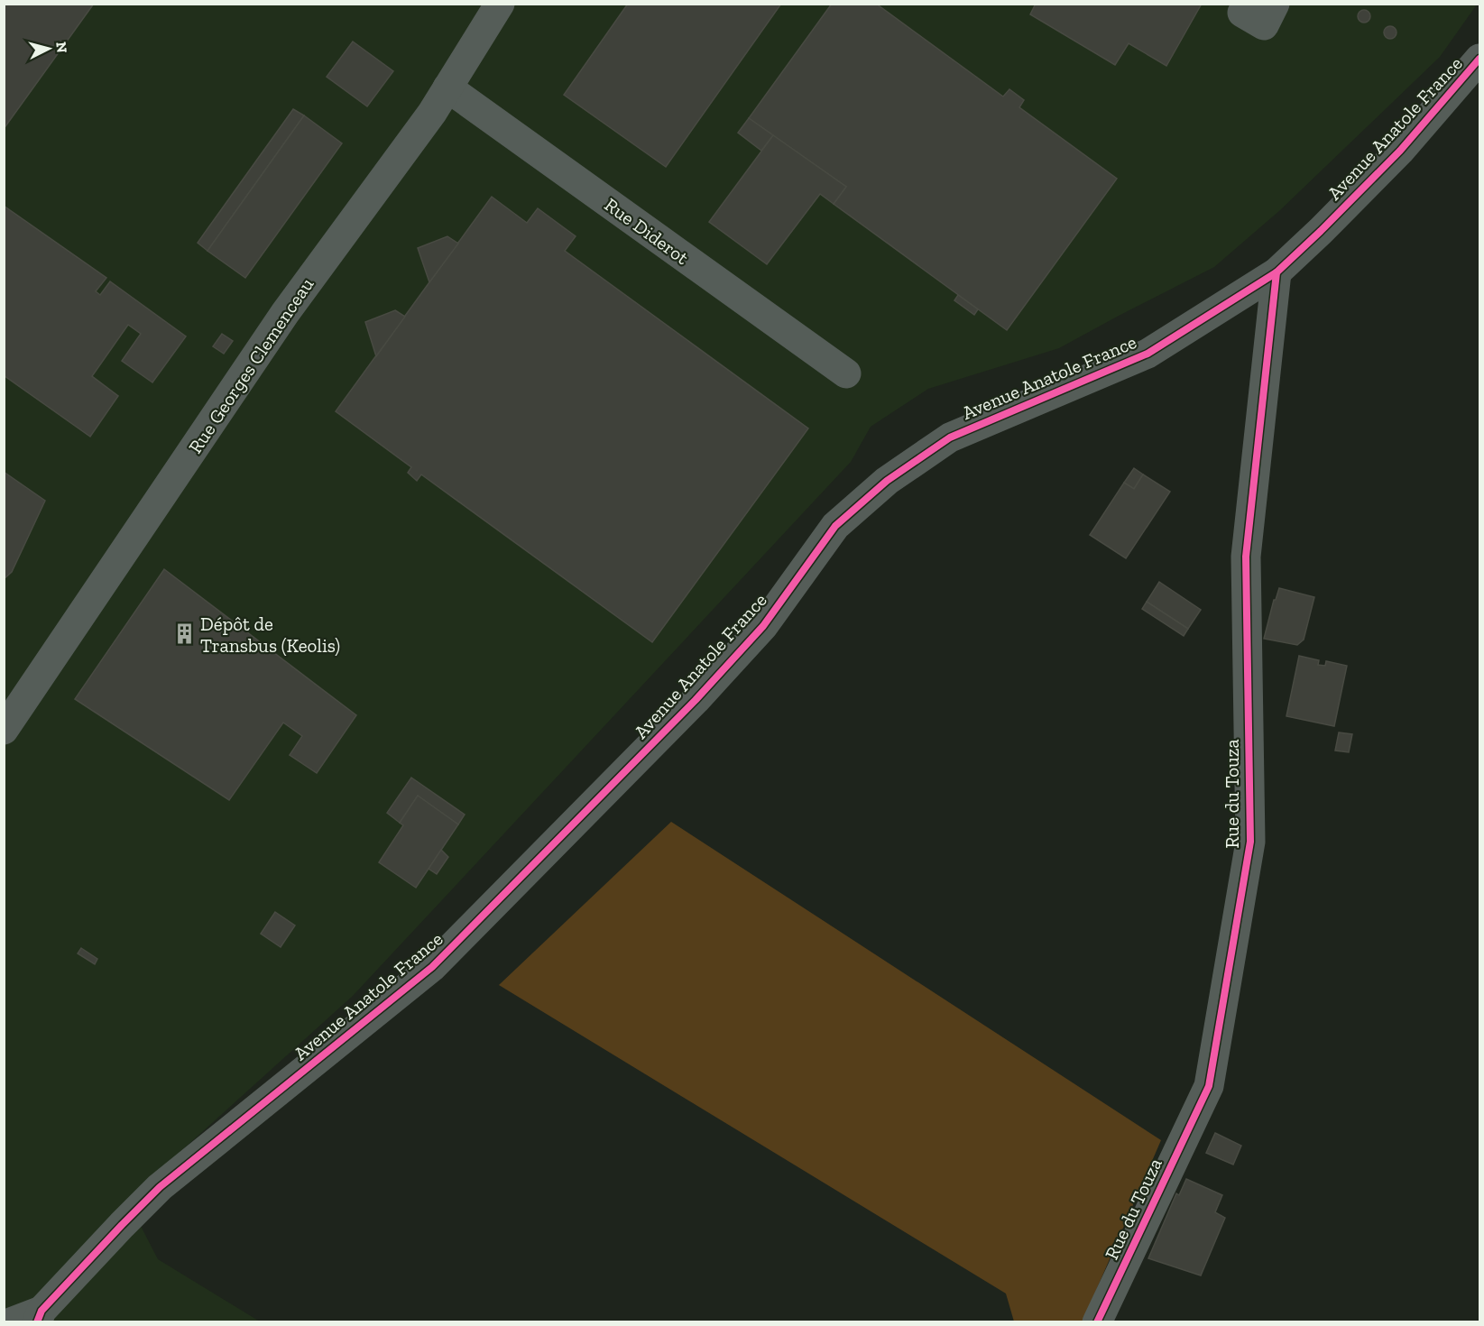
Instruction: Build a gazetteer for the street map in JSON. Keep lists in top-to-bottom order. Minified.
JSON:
{"streets":{"street":["Avenue Anatole France","Rue Diderot","Rue Georges Clemenceau","Rue du Touza"]},"crossings":[["Avenue Anatole France","Rue du Touza"],["Rue Diderot","Rue Georges Clemenceau"]],"places":{"building":["Dépôt de Transbus (Keolis)"]},"north":"right"}
